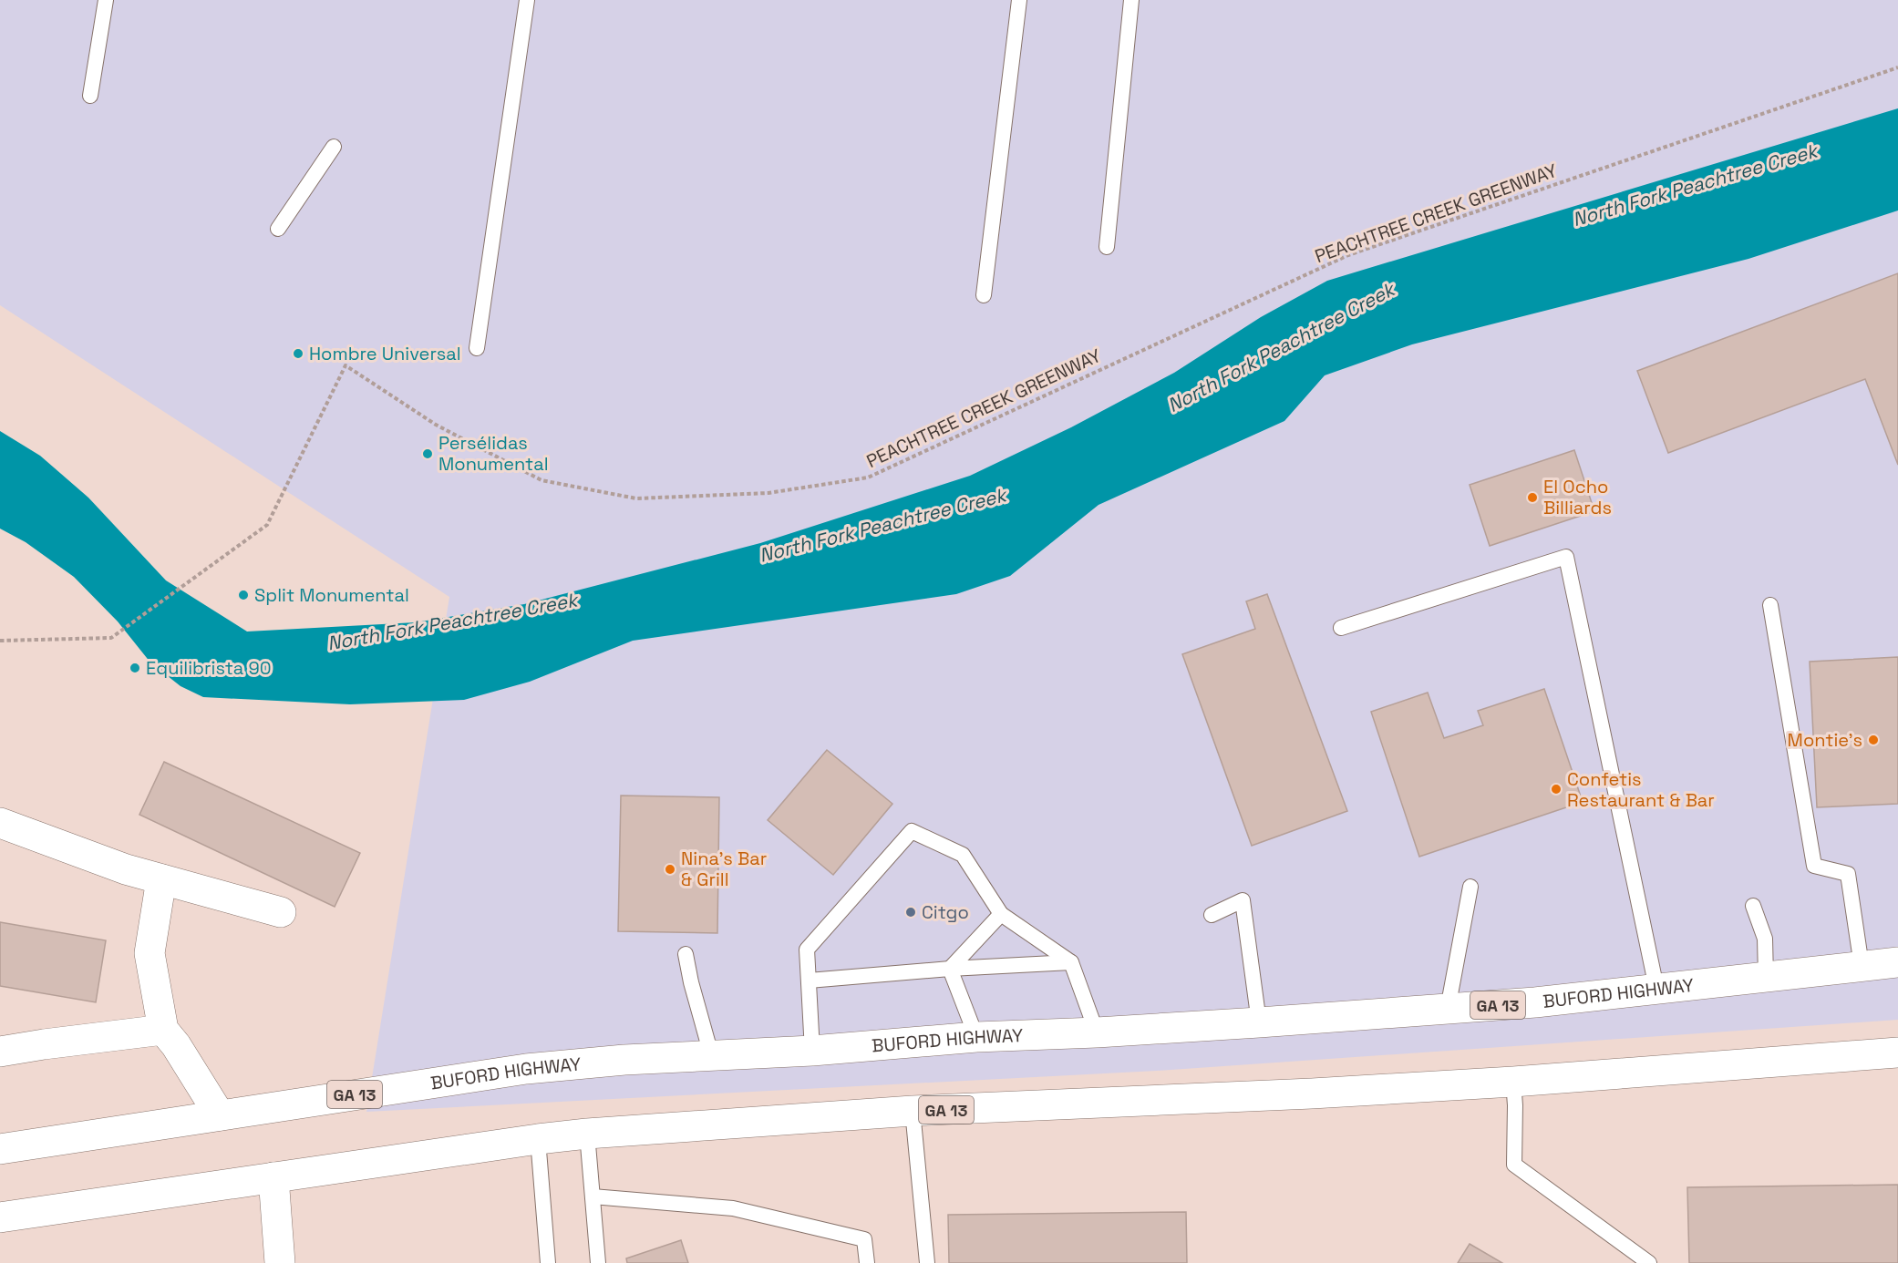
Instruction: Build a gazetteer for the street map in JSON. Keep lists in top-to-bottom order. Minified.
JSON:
{"streets":{"main road":["BUFORD HIGHWAY","GA 13"],"path":["PEACHTREE CREEK GREENWAY"]},"water":["North Fork Peachtree Creek"],"places":["Hombre Universal","Persélidas Monumental","El Ocho Billiards","Split Monumental","Equilibrista 90","Montie's","Confetis Restaurant & Bar","Nina’s Bar & Grill","Citgo"]}
